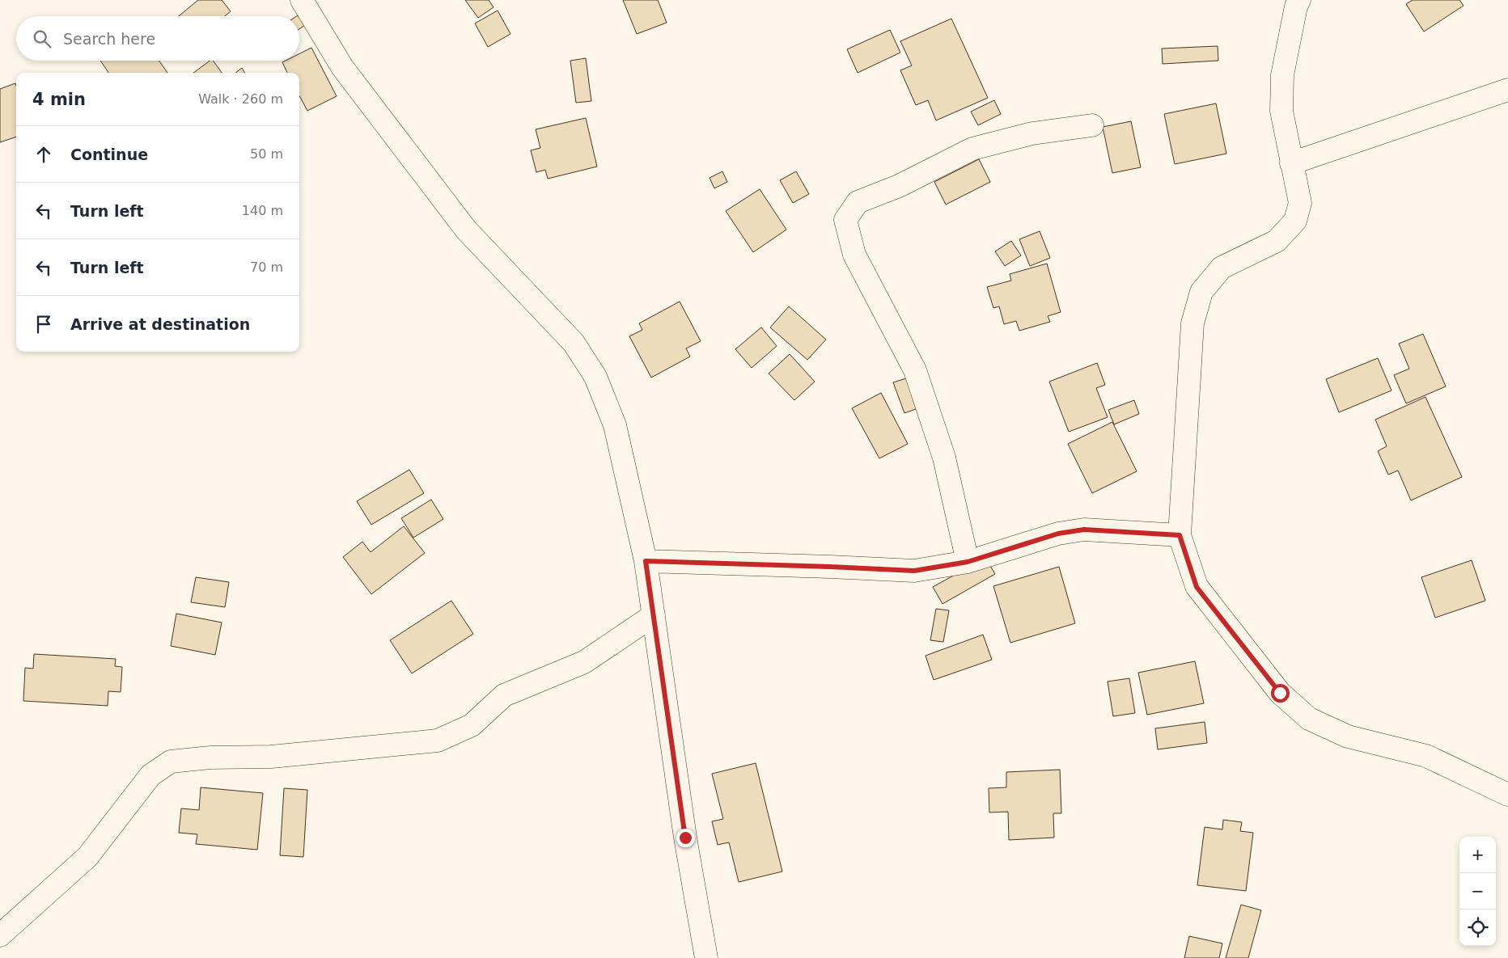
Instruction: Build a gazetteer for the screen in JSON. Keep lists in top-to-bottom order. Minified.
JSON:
{"page":{"search":"Search here","heading":["4 min","Walk · 260 m"],"list":[["Continue","50 m"],["Turn left","140 m"],["Turn left","70 m"],"Arrive at destination"],"map_buttons":["+","−"]}}
